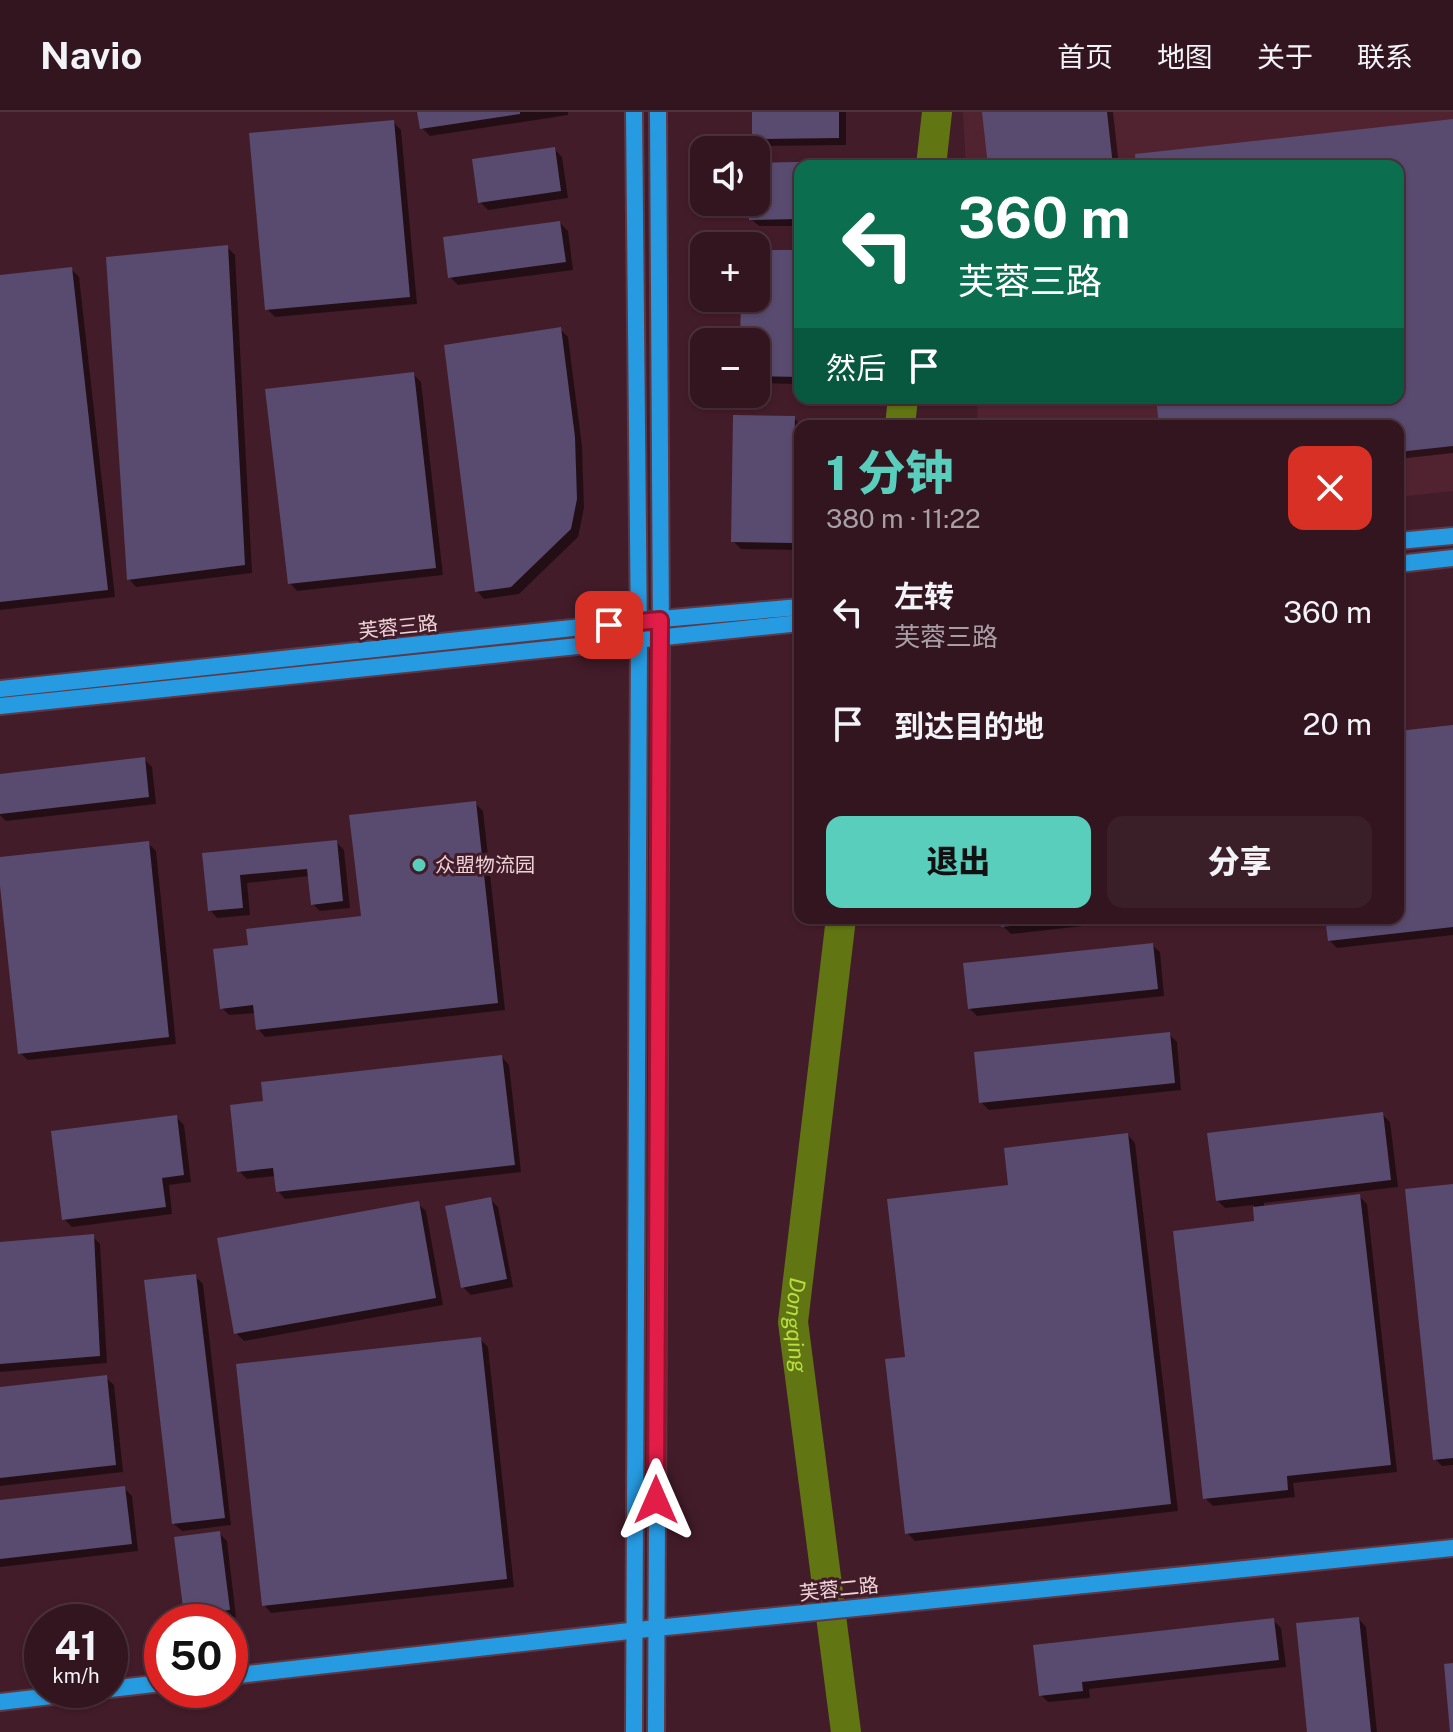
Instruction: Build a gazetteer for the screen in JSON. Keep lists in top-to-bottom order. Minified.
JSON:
{"streets":{"main road":["芙蓉三路","芙蓉二路"]},"water":["Dongqing"],"places":["众盟物流园"],"page":{"header":"Navio","nav":["首页","地图","关于","联系"],"map_buttons":["+","−"],"turn":["360 m","芙蓉三路"],"then":"然后","heading":["1 分钟","380 m · 11:22"],"list":[{"name":"左转","note":"芙蓉三路","value":"360 m"},{"name":"到达目的地","value":"20 m"}],"buttons":["退出","分享"],"speed":"41 km/h","limit":"50"}}
